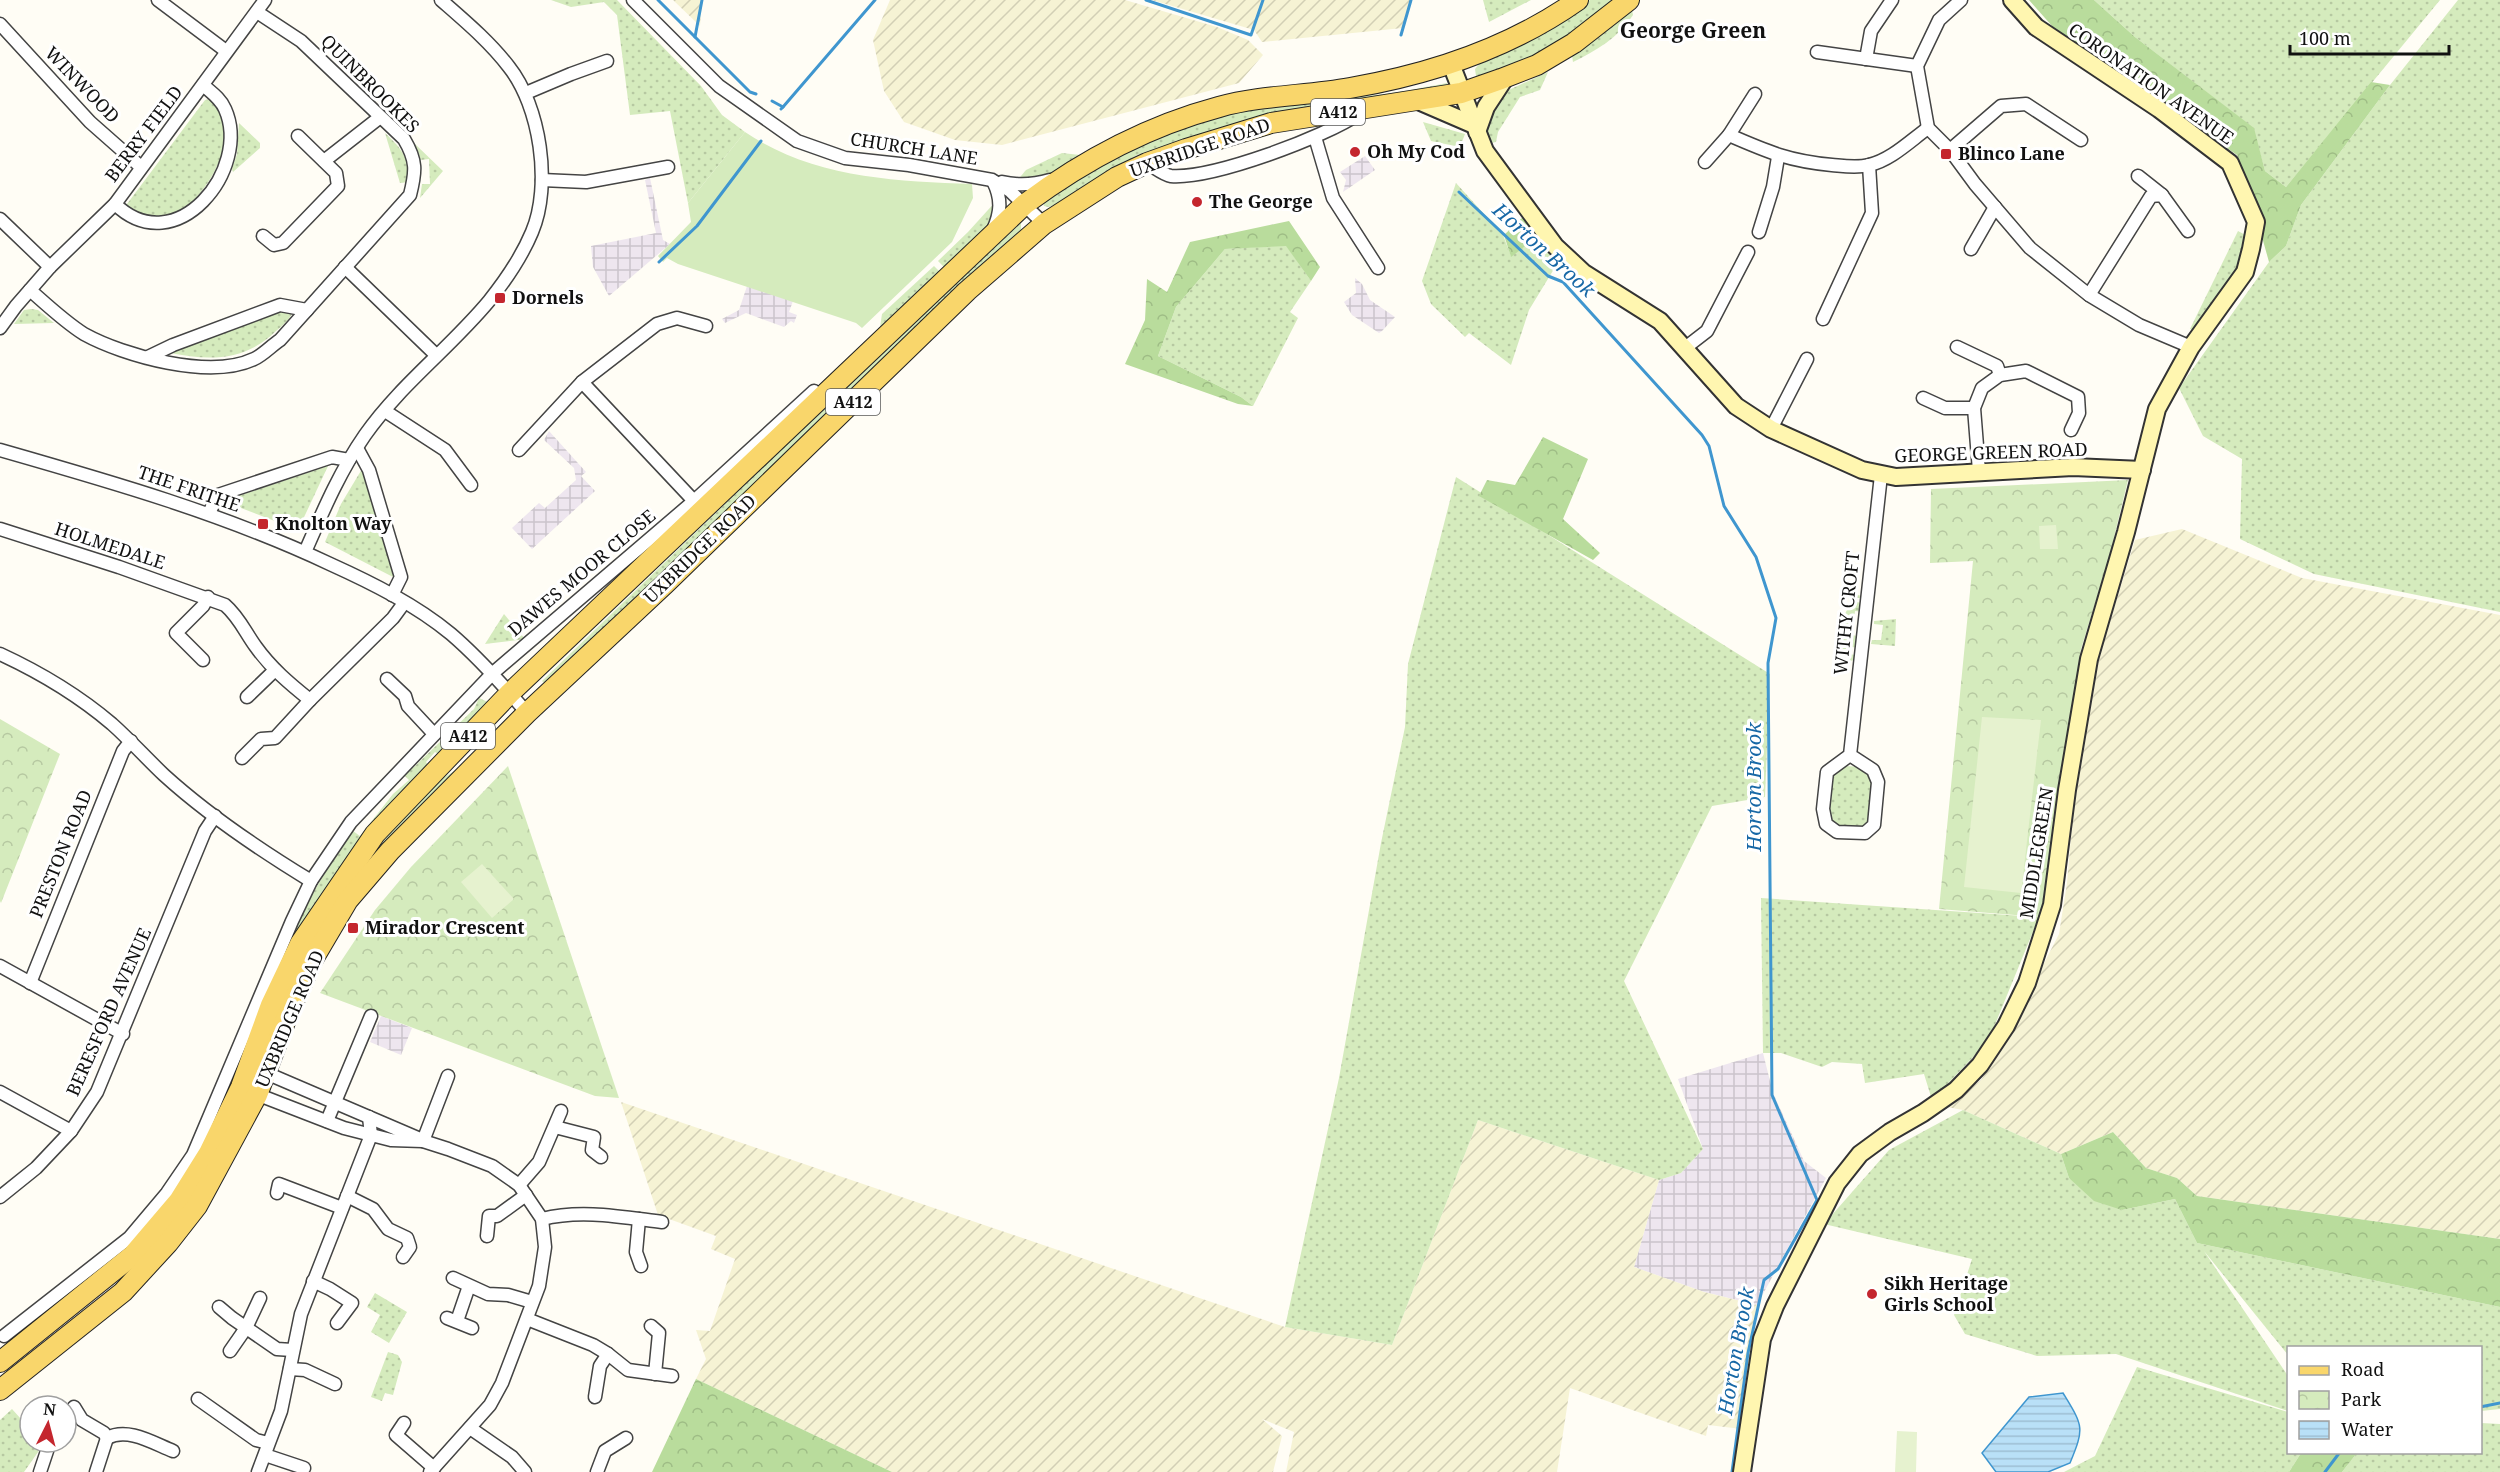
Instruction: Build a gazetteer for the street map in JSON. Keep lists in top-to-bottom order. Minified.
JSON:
{"streets":{"main road":["A412","UXBRIDGE ROAD"],"street":["QUINBROOKES","CORONATION AVENUE","WINWOOD","BERRY FIELD","CHURCH LANE","GEORGE GREEN ROAD","THE FRITHE","HOLMEDALE","DAWES MOOR CLOSE","WITHY CROFT","MIDDLEGREEN","PRESTON ROAD","BERESFORD AVENUE"]},"crossings":[["QUINBROOKES","BERRY FIELD"],["CORONATION AVENUE","GEORGE GREEN ROAD"],["CORONATION AVENUE","MIDDLEGREEN"],["WINWOOD","BERRY FIELD"],["UXBRIDGE ROAD","CHURCH LANE"],["UXBRIDGE ROAD","GEORGE GREEN ROAD"],["UXBRIDGE ROAD","THE FRITHE"],["UXBRIDGE ROAD","DAWES MOOR CLOSE"],["GEORGE GREEN ROAD","WITHY CROFT"],["GEORGE GREEN ROAD","MIDDLEGREEN"],["THE FRITHE","DAWES MOOR CLOSE"]],"districts":["George Green"],"water":["Horton Brook"],"places":{"other":["Oh My Cod","The George","Sikh Heritage Girls School"],"transit":["Blinco Lane","Dornels","Knolton Way","Mirador Crescent"]},"legend":["Road","Park","Water"],"scale_bar":"100 m","north":"top"}
